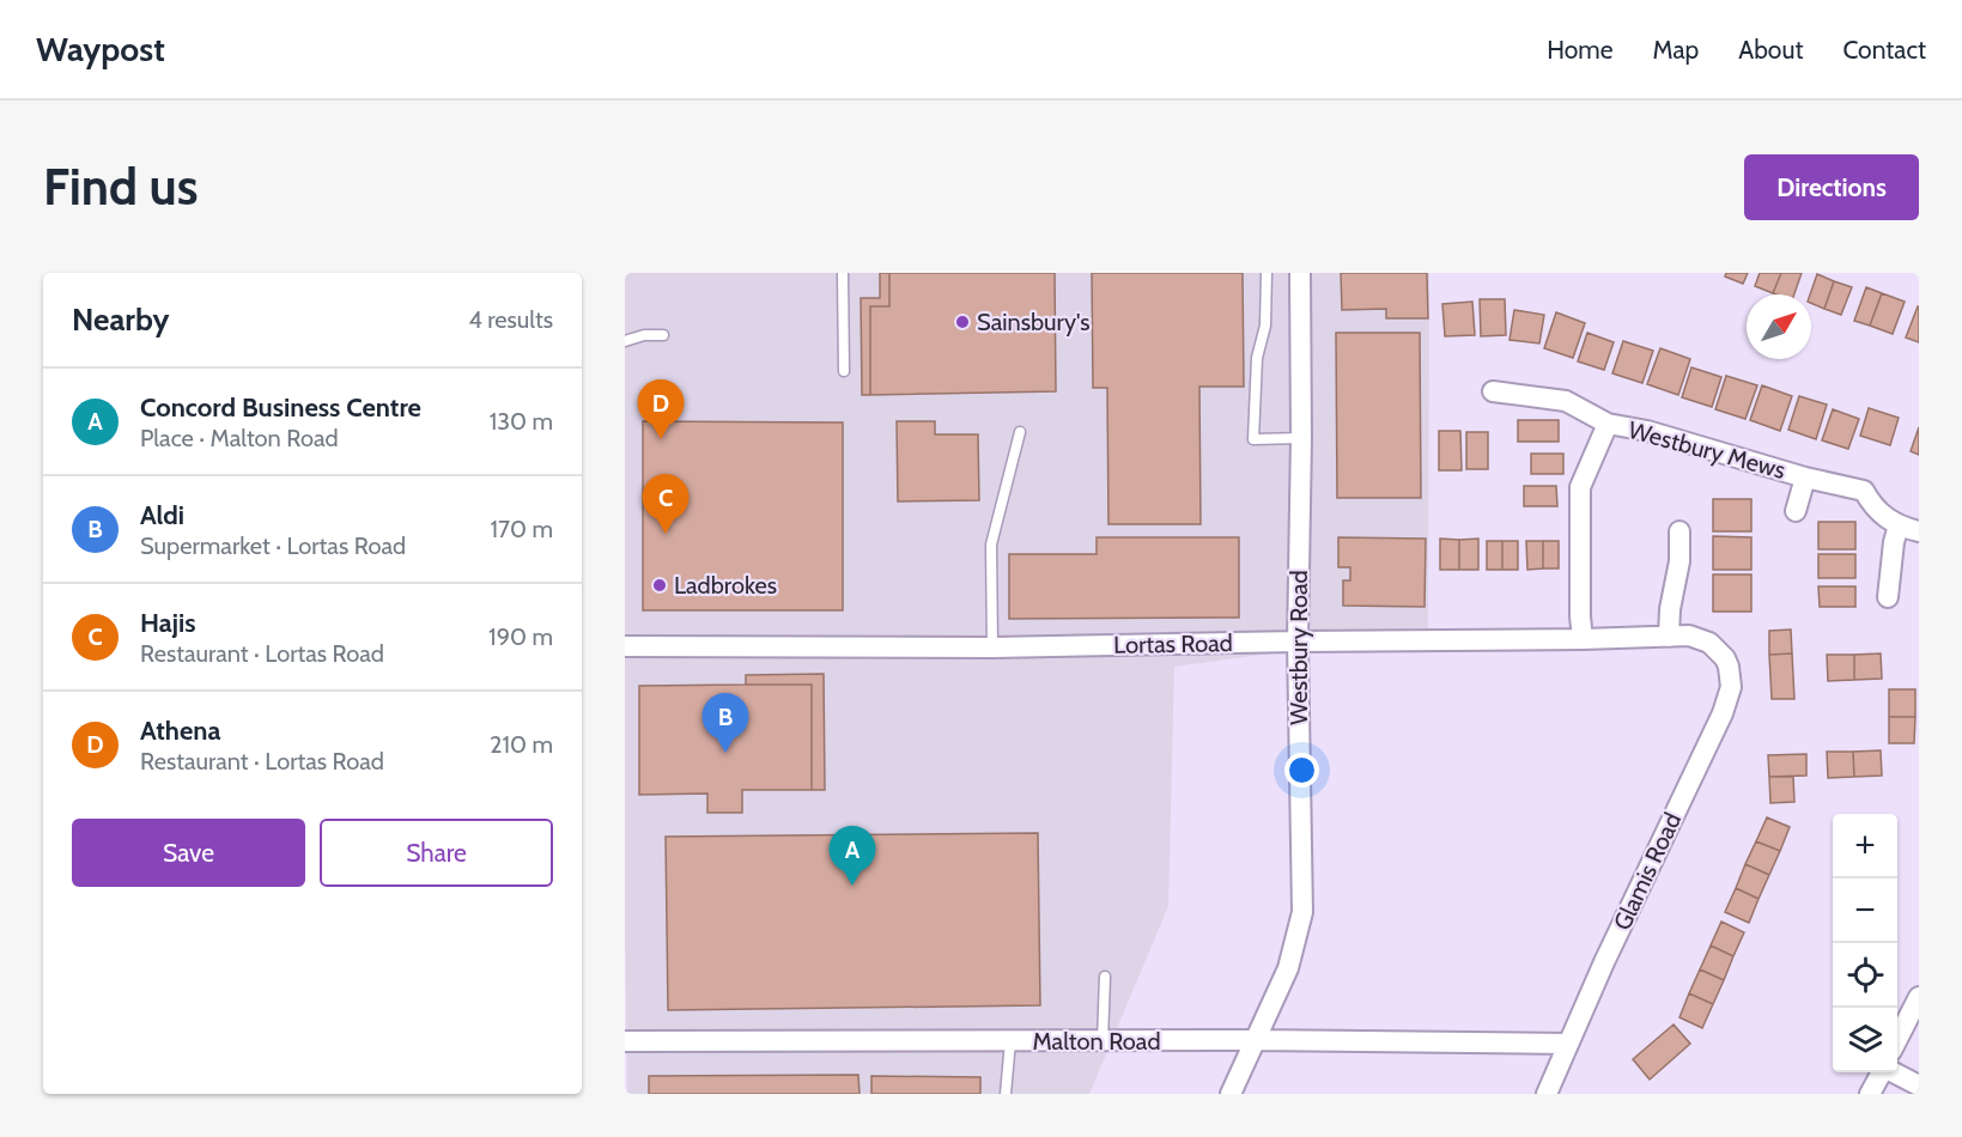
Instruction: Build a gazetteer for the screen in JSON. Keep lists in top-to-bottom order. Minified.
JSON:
{"streets":{"street":["Westbury Mews","Lortas Road","Westbury Road","Glamis Road","Malton Road"]},"crossings":[["Westbury Mews","Lortas Road"],["Lortas Road","Westbury Road"],["Lortas Road","Glamis Road"],["Westbury Road","Malton Road"],["Glamis Road","Malton Road"]],"places":["Sainsbury's","Ladbrokes"],"north":"top right","page":{"header":"Waypost","nav":["Home","Map","About","Contact"],"buttons":["Directions",["Save","Share"]],"title":"Find us","heading":["Nearby","4 results"],"list":[{"mark":"A","name":"Concord Business Centre","note":"Place · Malton Road","value":"130 m"},{"mark":"B","name":"Aldi","note":"Supermarket · Lortas Road","value":"170 m"},{"mark":"C","name":"Hajis","note":"Restaurant · Lortas Road","value":"190 m"},{"mark":"D","name":"Athena","note":"Restaurant · Lortas Road","value":"210 m"}],"pins":["D","C","B","A"],"map_buttons":["+","−"]}}
